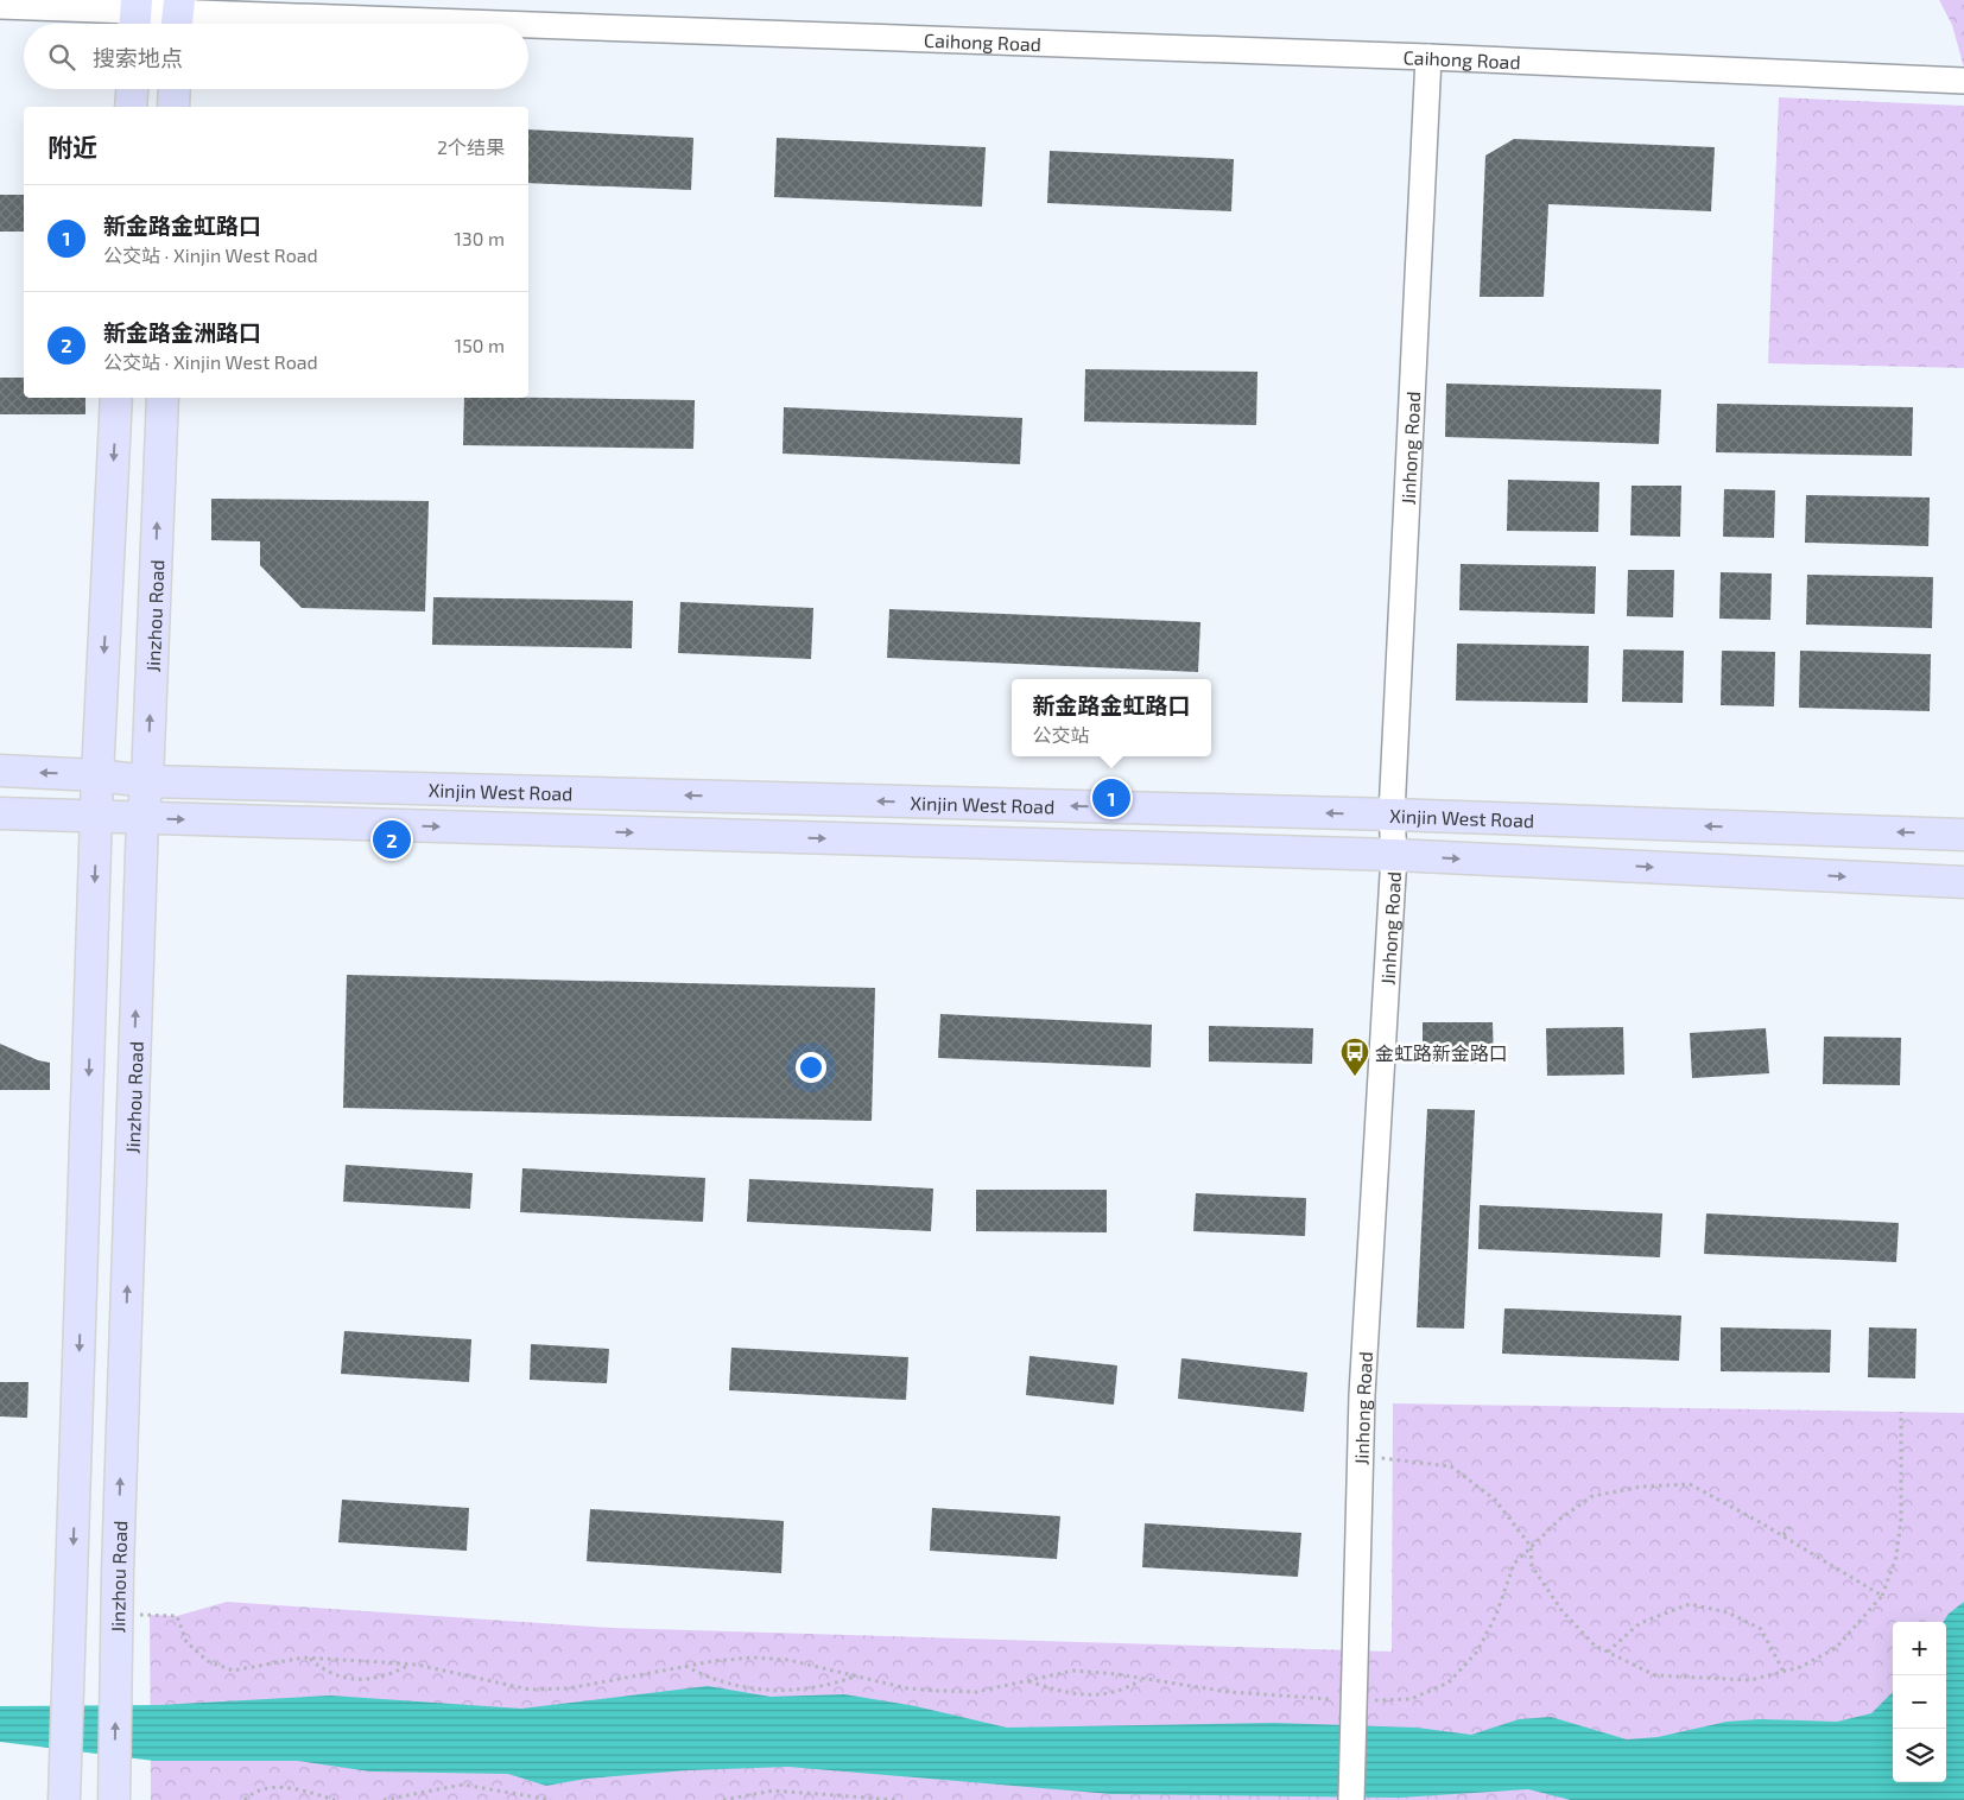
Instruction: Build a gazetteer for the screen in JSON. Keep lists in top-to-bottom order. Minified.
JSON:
{"streets":{"main road":["Jinzhou Road","Xinjin West Road"],"street":["Caihong Road","Jinhong Road"]},"crossings":[["Caihong Road","Jinhong Road"],["Jinhong Road","Xinjin West Road"],["Jinzhou Road","Xinjin West Road"]],"places":{"bus stop":["金虹路新金路口"]},"page":{"search":"搜索地点","heading":["附近","2个结果"],"list":[{"mark":"1","name":"新金路金虹路口","note":"公交站 · Xinjin West Road","value":"130 m"},{"mark":"2","name":"新金路金洲路口","note":"公交站 · Xinjin West Road","value":"150 m"}],"popup":["新金路金虹路口","公交站"],"pins":["1","2"],"map_buttons":["+","−"]}}
